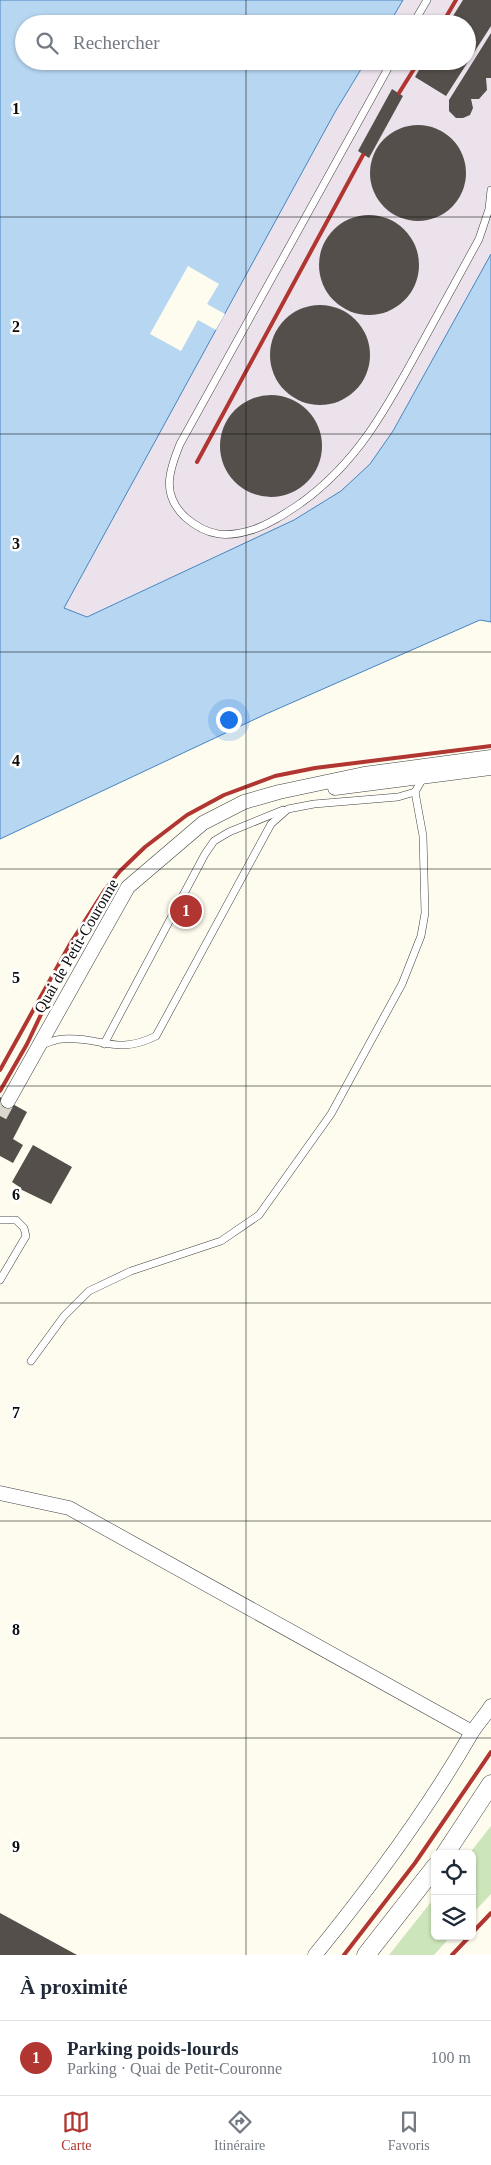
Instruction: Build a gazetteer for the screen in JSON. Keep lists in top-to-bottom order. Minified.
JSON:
{"streets":{"street":["Quai de Petit-Couronne"]},"page":{"search":"Rechercher","pins":"1","heading":"À proximité","list":[{"mark":"1","name":"Parking poids-lourds","note":"Parking · Quai de Petit-Couronne","value":"100 m"}],"nav":["Carte","Itinéraire","Favoris"]},"grid":{"rows":["1","2","3","4","5","6","7","8","9"]}}
